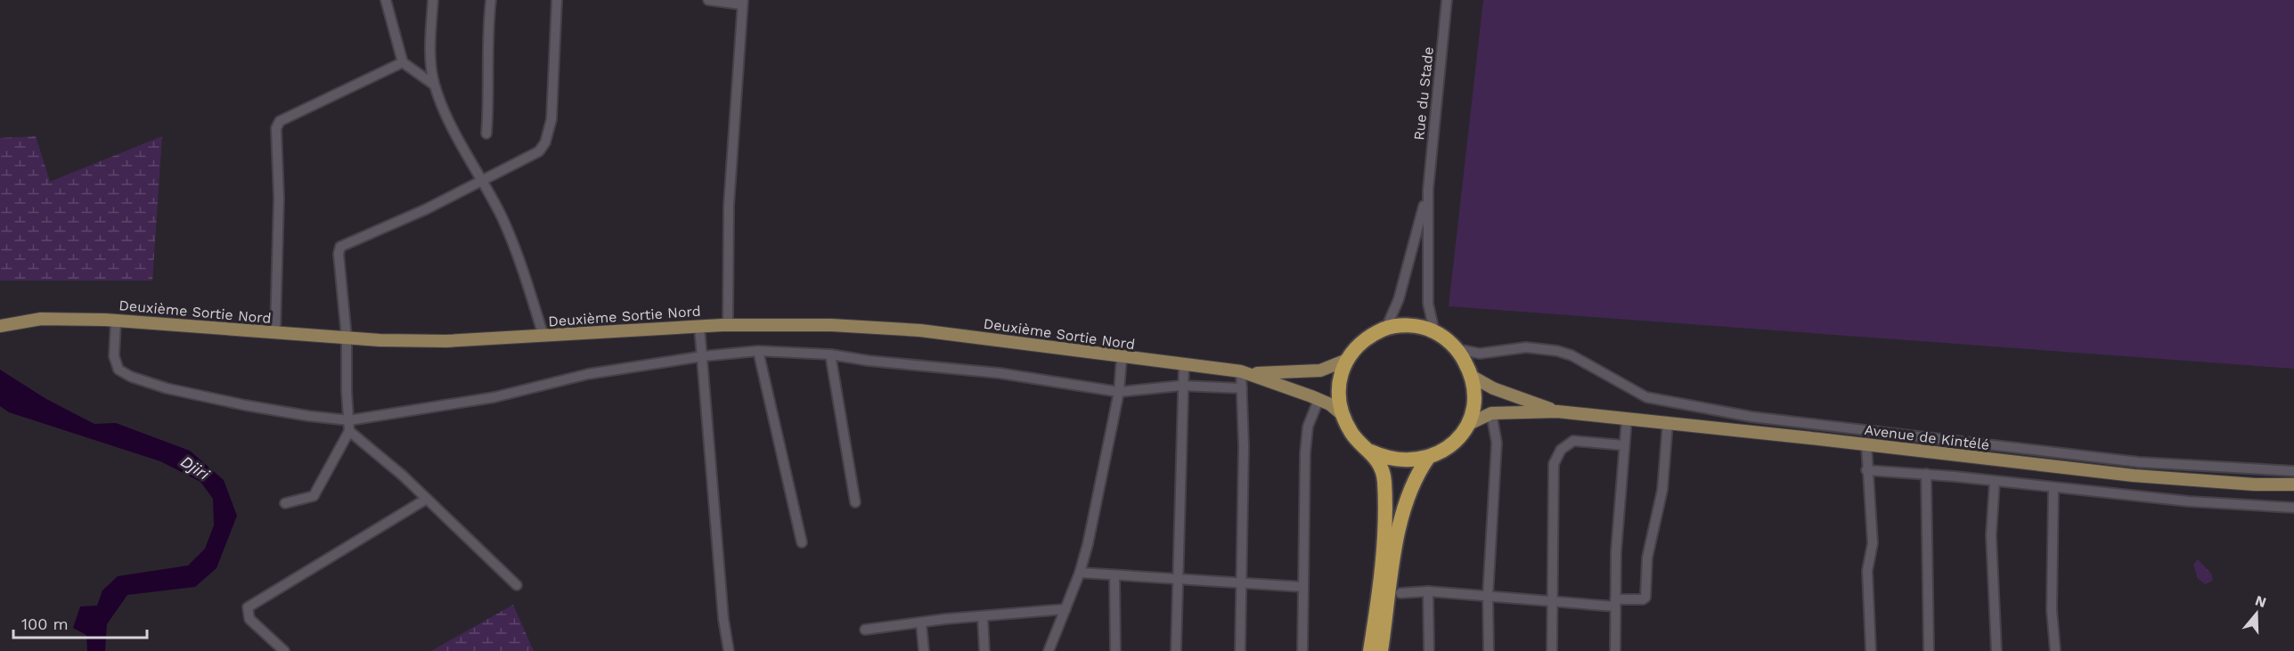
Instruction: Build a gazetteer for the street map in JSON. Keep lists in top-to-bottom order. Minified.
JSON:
{"streets":{"main road":["Deuxième Sortie Nord","Avenue de Kintélé"],"street":["Rue du Stade"]},"crossings":[["Rue du Stade","Deuxième Sortie Nord"],["Rue du Stade","Avenue de Kintélé"],["Deuxième Sortie Nord","Avenue de Kintélé"]],"water":["Djiri"],"scale_bar":"100 m","north":"top"}
